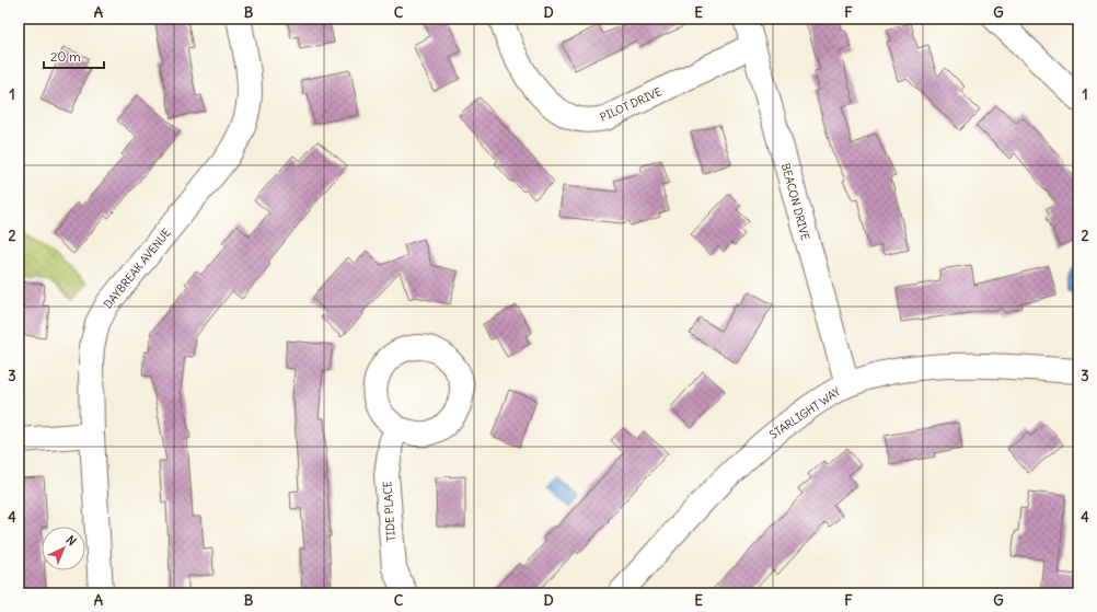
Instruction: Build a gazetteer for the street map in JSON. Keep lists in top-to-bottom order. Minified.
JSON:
{"streets":{"street":["PILOT DRIVE","BEACON DRIVE","DAYBREAK AVENUE","STARLIGHT WAY","TIDE PLACE"]},"crossings":[["PILOT DRIVE","BEACON DRIVE"],["BEACON DRIVE","STARLIGHT WAY"]],"scale_bar":"20 m","north":"top right","grid":{"columns":["A","B","C","D","E","F","G"],"rows":["1","2","3","4"]}}
